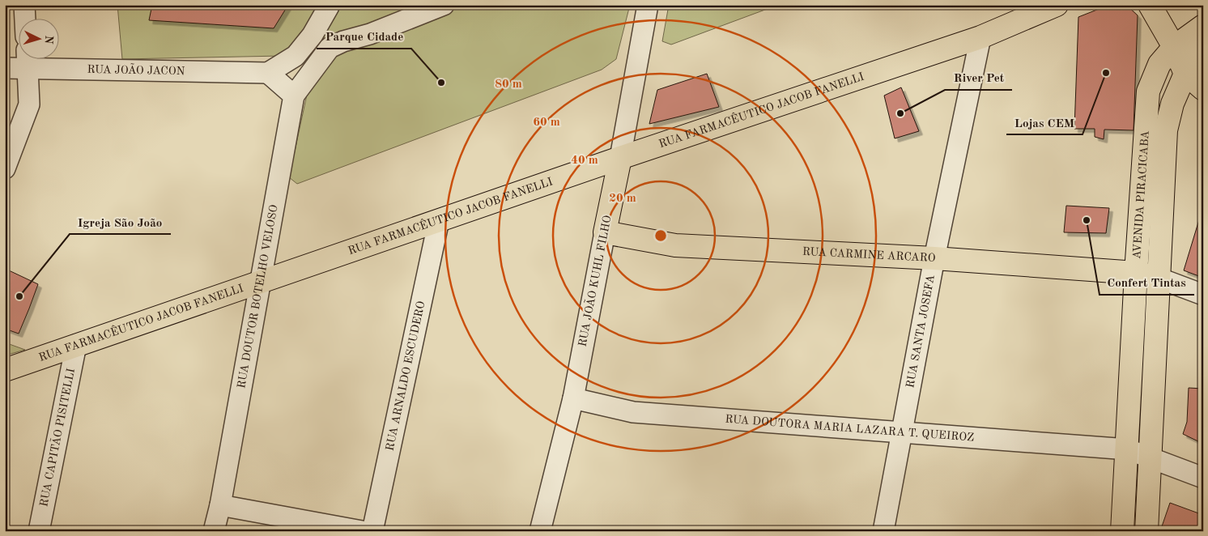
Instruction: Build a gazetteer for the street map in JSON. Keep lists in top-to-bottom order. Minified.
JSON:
{"streets":{"main road":["RUA FARMACÊUTICO JACOB FANELLI","AVENIDA PIRACICABA","RUA CARMINE ARCARO","RUA JOÃO KUHL FILHO"],"street":["RUA JOÃO JACON","RUA DOUTOR BOTELHO VELOSO","RUA SANTA JOSEFA","RUA ARNALDO ESCUDERO","RUA DOUTORA MARIA LAZARA T. QUEIROZ","RUA CAPITÃO PISITELLI"]},"crossings":[["RUA FARMACÊUTICO JACOB FANELLI","RUA JOÃO KUHL FILHO"],["RUA FARMACÊUTICO JACOB FANELLI","RUA DOUTOR BOTELHO VELOSO"],["RUA FARMACÊUTICO JACOB FANELLI","RUA SANTA JOSEFA"],["RUA FARMACÊUTICO JACOB FANELLI","RUA ARNALDO ESCUDERO"],["RUA FARMACÊUTICO JACOB FANELLI","RUA CAPITÃO PISITELLI"],["AVENIDA PIRACICABA","RUA CARMINE ARCARO"],["AVENIDA PIRACICABA","RUA DOUTORA MARIA LAZARA T. QUEIROZ"],["RUA CARMINE ARCARO","RUA JOÃO KUHL FILHO"],["RUA CARMINE ARCARO","RUA SANTA JOSEFA"],["RUA JOÃO KUHL FILHO","RUA DOUTORA MARIA LAZARA T. QUEIROZ"],["RUA SANTA JOSEFA","RUA DOUTORA MARIA LAZARA T. QUEIROZ"]],"places":["Lojas CEM","Parque Cidade","River Pet","Confert Tintas","Igreja São João"],"north":"right","rings":["80 m","60 m","40 m","20 m"]}
